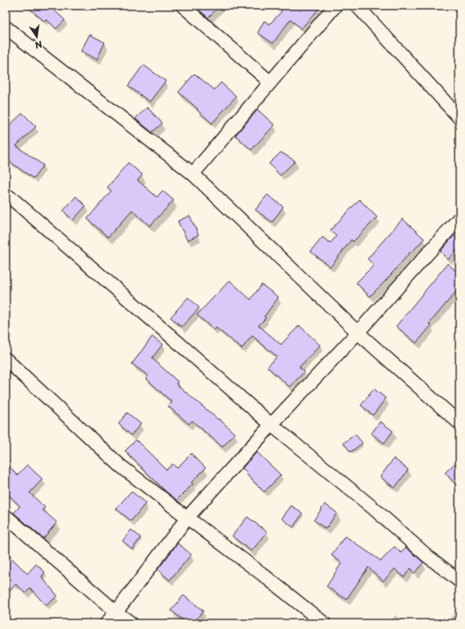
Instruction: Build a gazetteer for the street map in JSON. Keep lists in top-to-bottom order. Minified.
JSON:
{"north":"bottom"}
